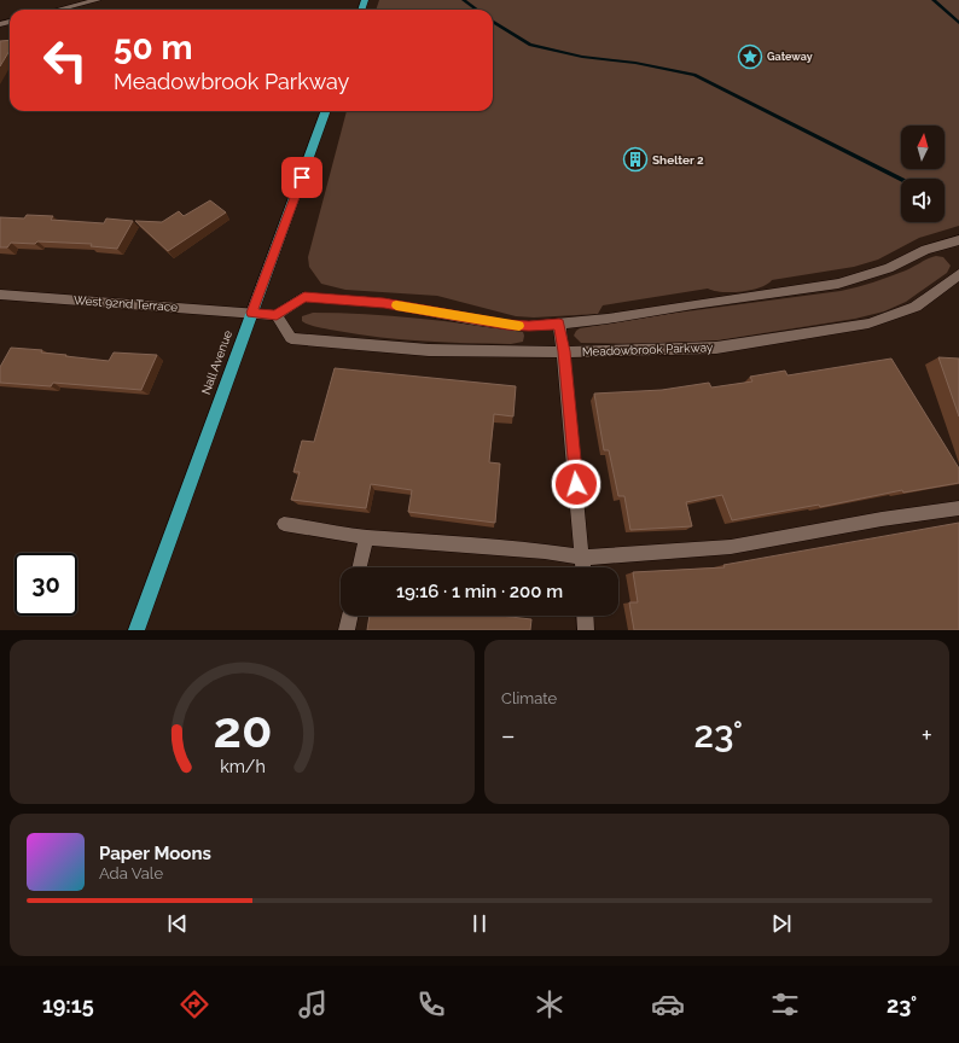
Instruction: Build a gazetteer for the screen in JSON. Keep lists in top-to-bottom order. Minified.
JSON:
{"streets":{"main road":["Nall Avenue"],"street":["West 92nd Terrace","Meadowbrook Parkway"]},"crossings":[["West 92nd Terrace","Nall Avenue"]],"places":{"place":["Gateway"],"building":["Shelter 2"]},"north":"top","page":{"turn":["50 m","Meadowbrook Parkway"],"limit":"30","trip":"19:16 · 1 min · 200 m","tile":"Climate","heat":["−","23°","+"],"song":["Paper Moons","Ada Vale"],"tabs":["19:15","23°"],"gauge":["20","km/h"]}}
